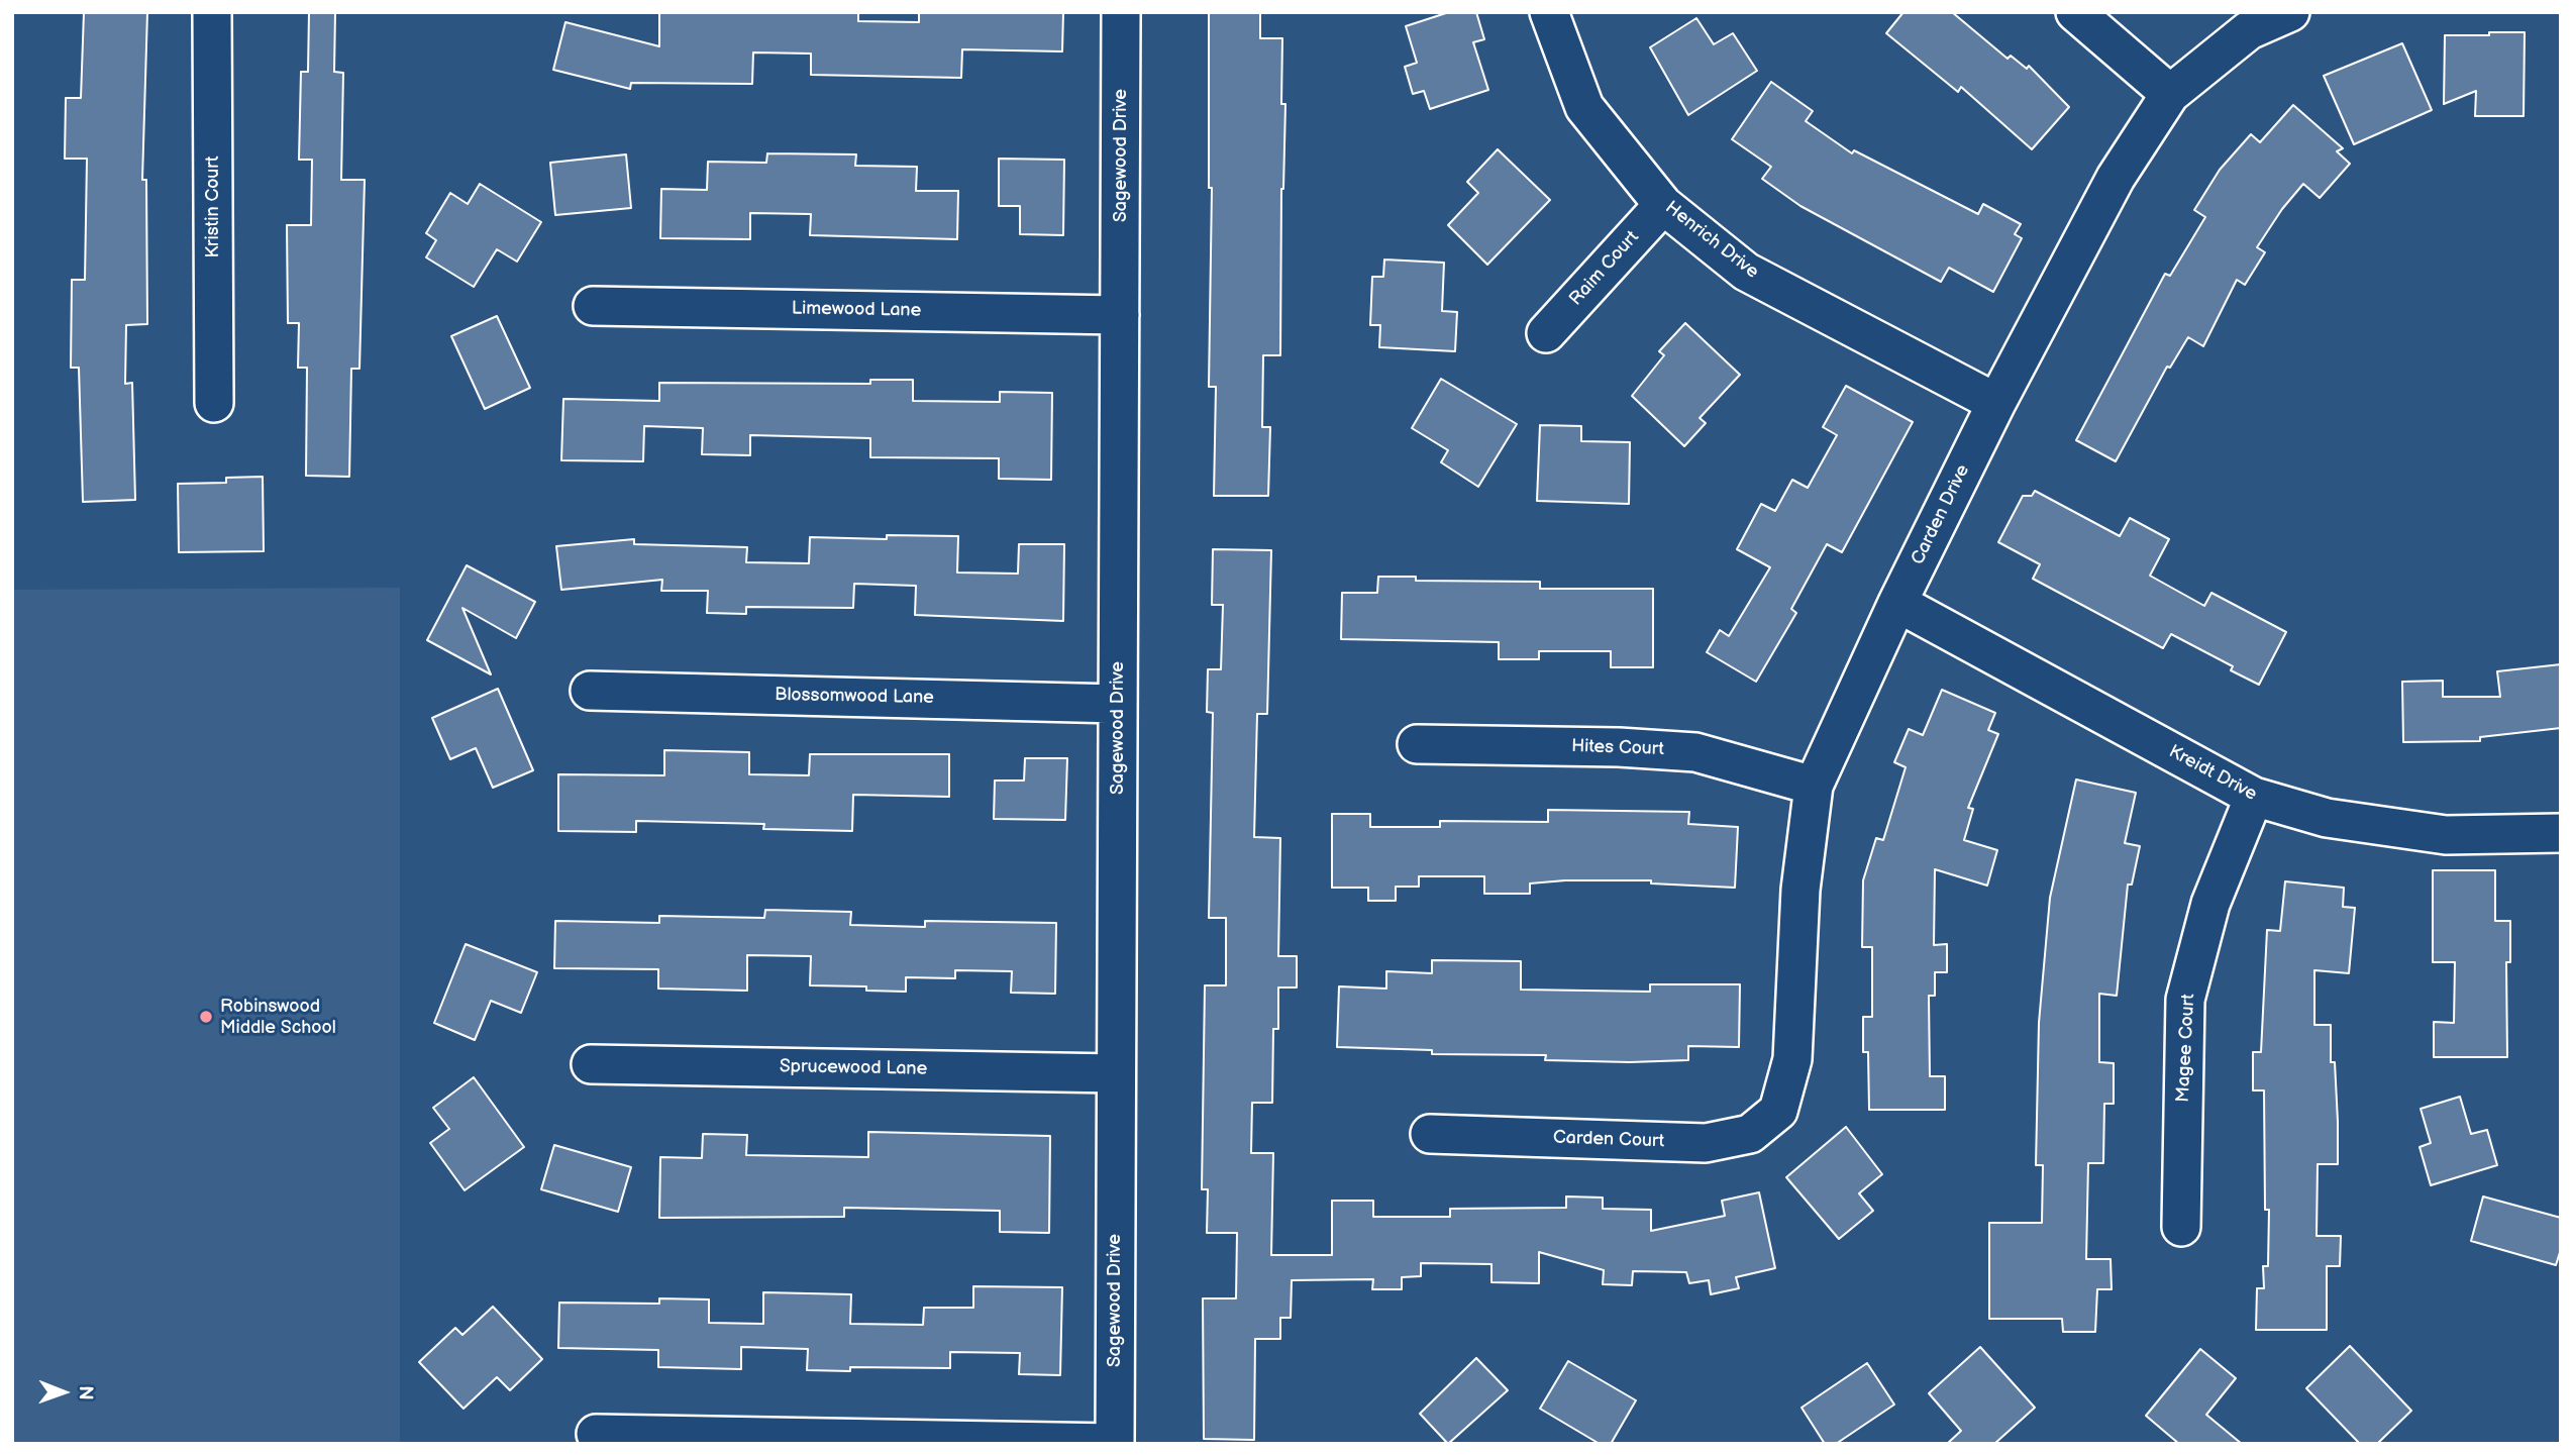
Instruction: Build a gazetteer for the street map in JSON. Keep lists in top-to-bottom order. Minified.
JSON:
{"streets":{"street":["Sagewood Drive","Kristin Court","Henrich Drive","Raim Court","Limewood Lane","Carden Drive","Blossomwood Lane","Hites Court","Kreidt Drive","Magee Court","Sprucewood Lane","Carden Court"]},"crossings":[["Sagewood Drive","Limewood Lane"],["Sagewood Drive","Blossomwood Lane"],["Sagewood Drive","Sprucewood Lane"],["Henrich Drive","Raim Court"],["Henrich Drive","Carden Drive"],["Carden Drive","Hites Court"],["Carden Drive","Kreidt Drive"],["Carden Drive","Carden Court"],["Kreidt Drive","Magee Court"]],"places":["Robinswood Middle School"],"north":"right"}
